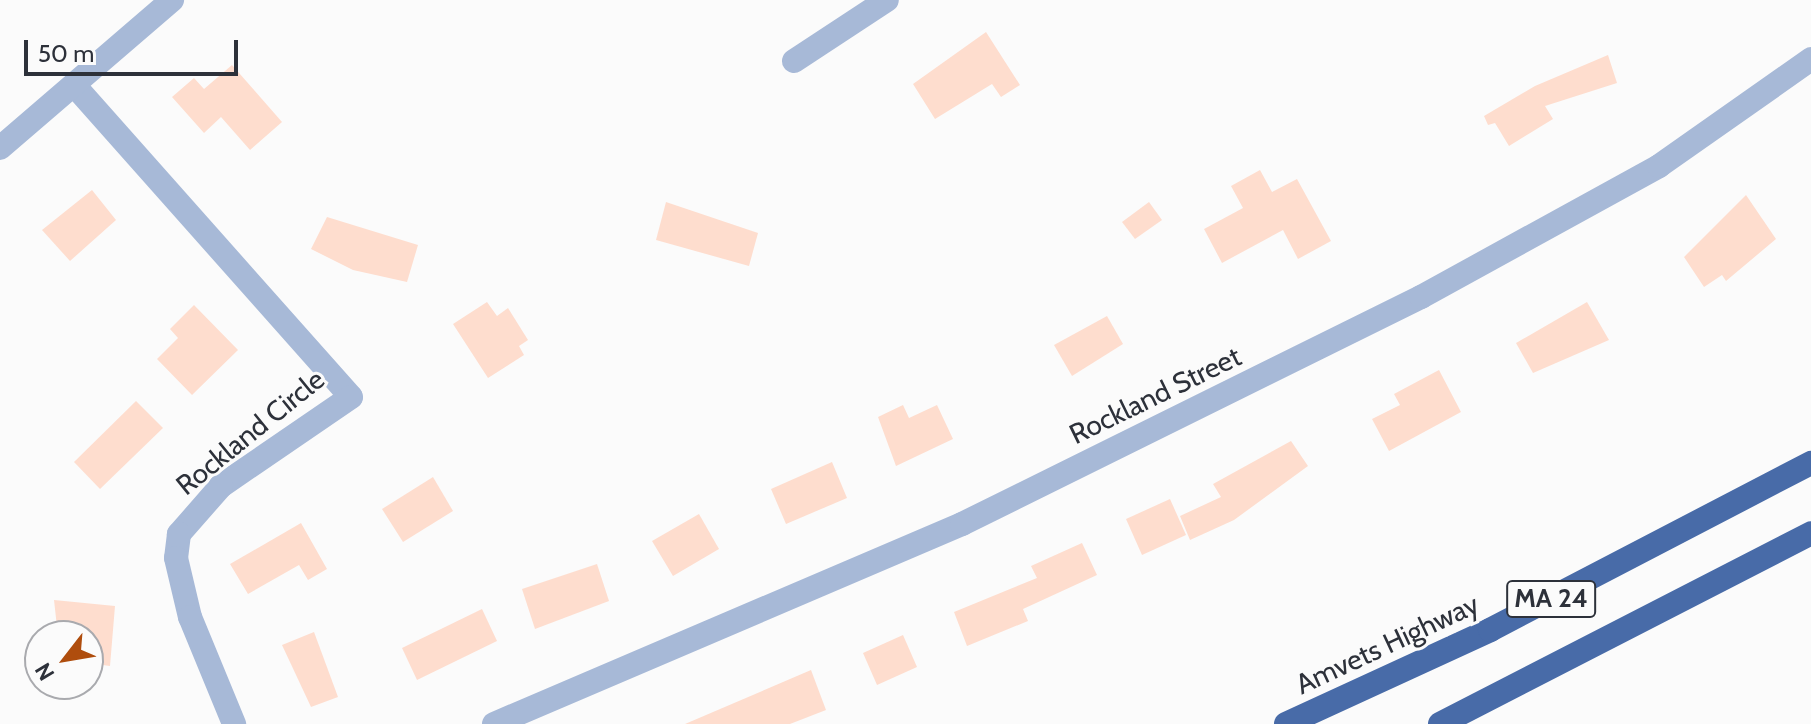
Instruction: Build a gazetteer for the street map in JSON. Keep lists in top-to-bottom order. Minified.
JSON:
{"streets":{"highway":["MA 24","Amvets Highway"],"street":["Rockland Street","Rockland Circle"]},"scale_bar":"50 m","north":"bottom left"}
